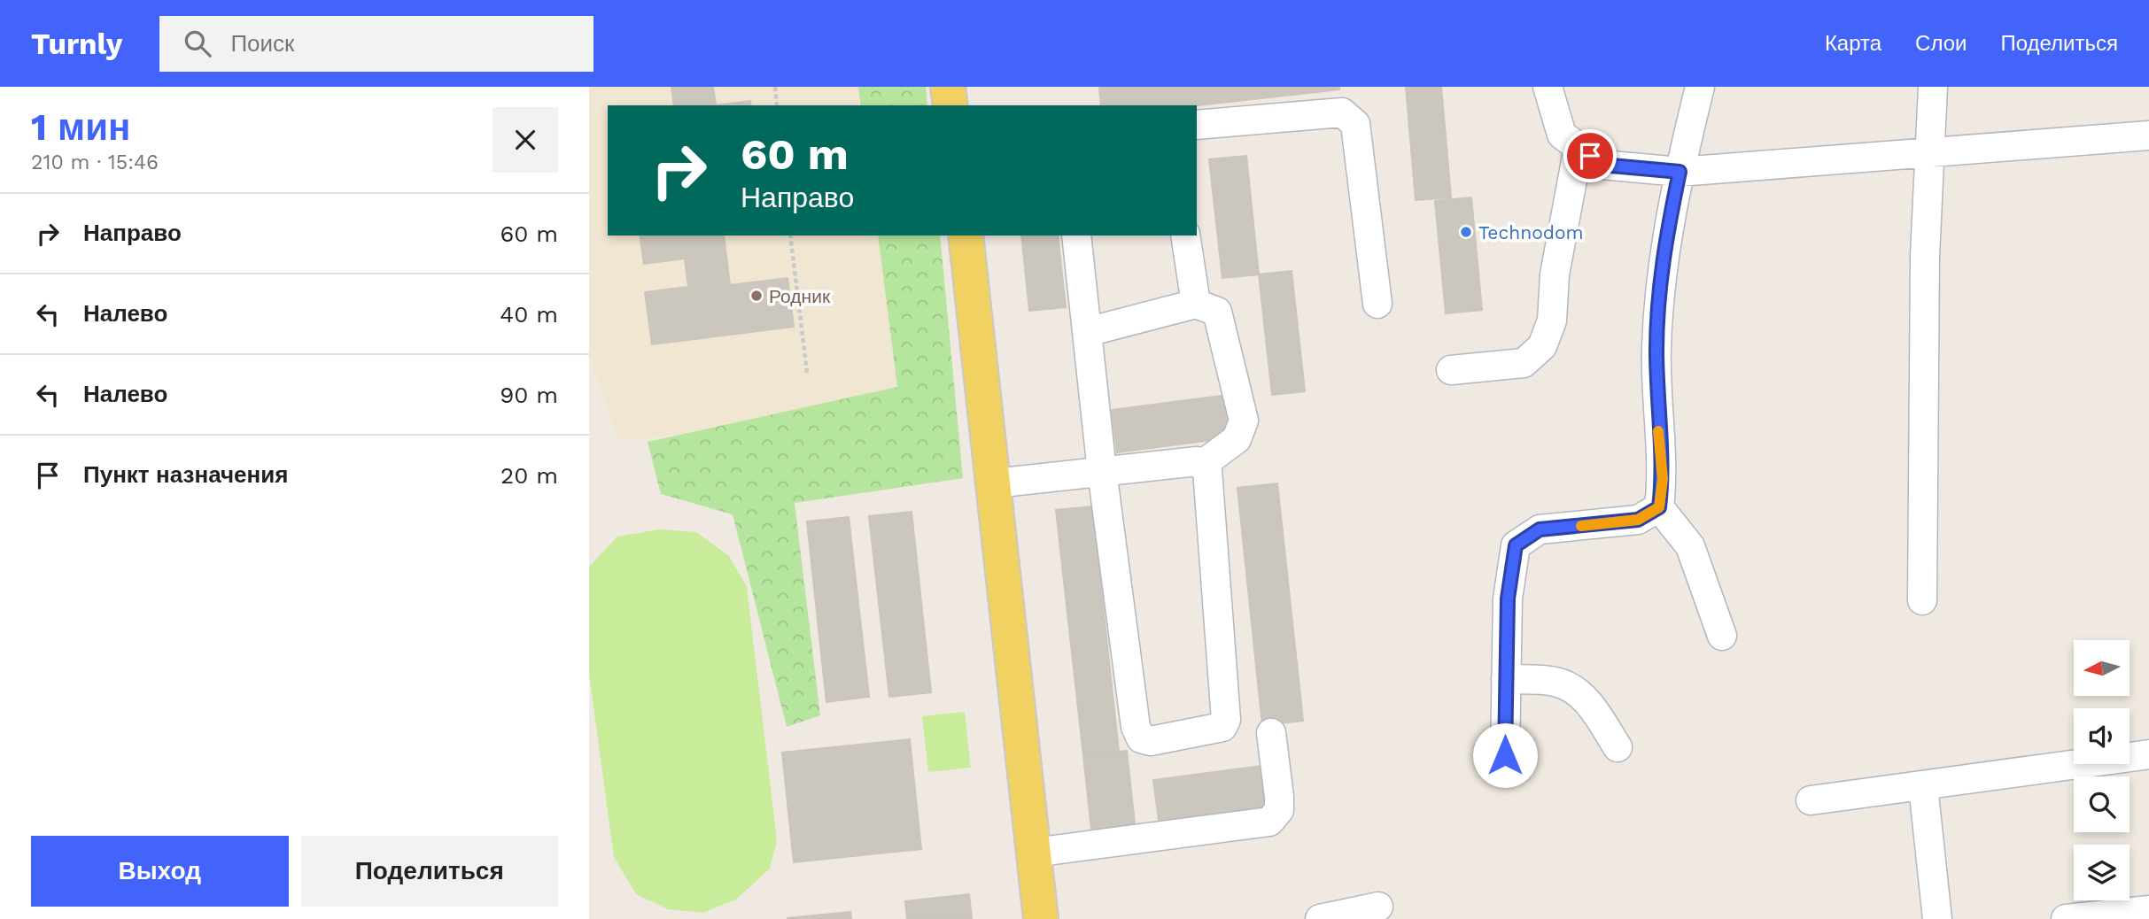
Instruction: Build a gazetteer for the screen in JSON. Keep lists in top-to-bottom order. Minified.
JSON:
{"places":["Technodom","Родник"],"north":"left","page":{"header":"Turnly","search":"Поиск","nav":["Карта","Слои","Поделиться"],"heading":["1 мин","210 m · 15:46"],"turn":["60 m","Направо"],"list":[{"name":"Направо","value":"60 m"},{"name":"Налево","value":"40 m"},{"name":"Налево","value":"90 m"},{"name":"Пункт назначения","value":"20 m"}],"buttons":["Выход","Поделиться"]}}
